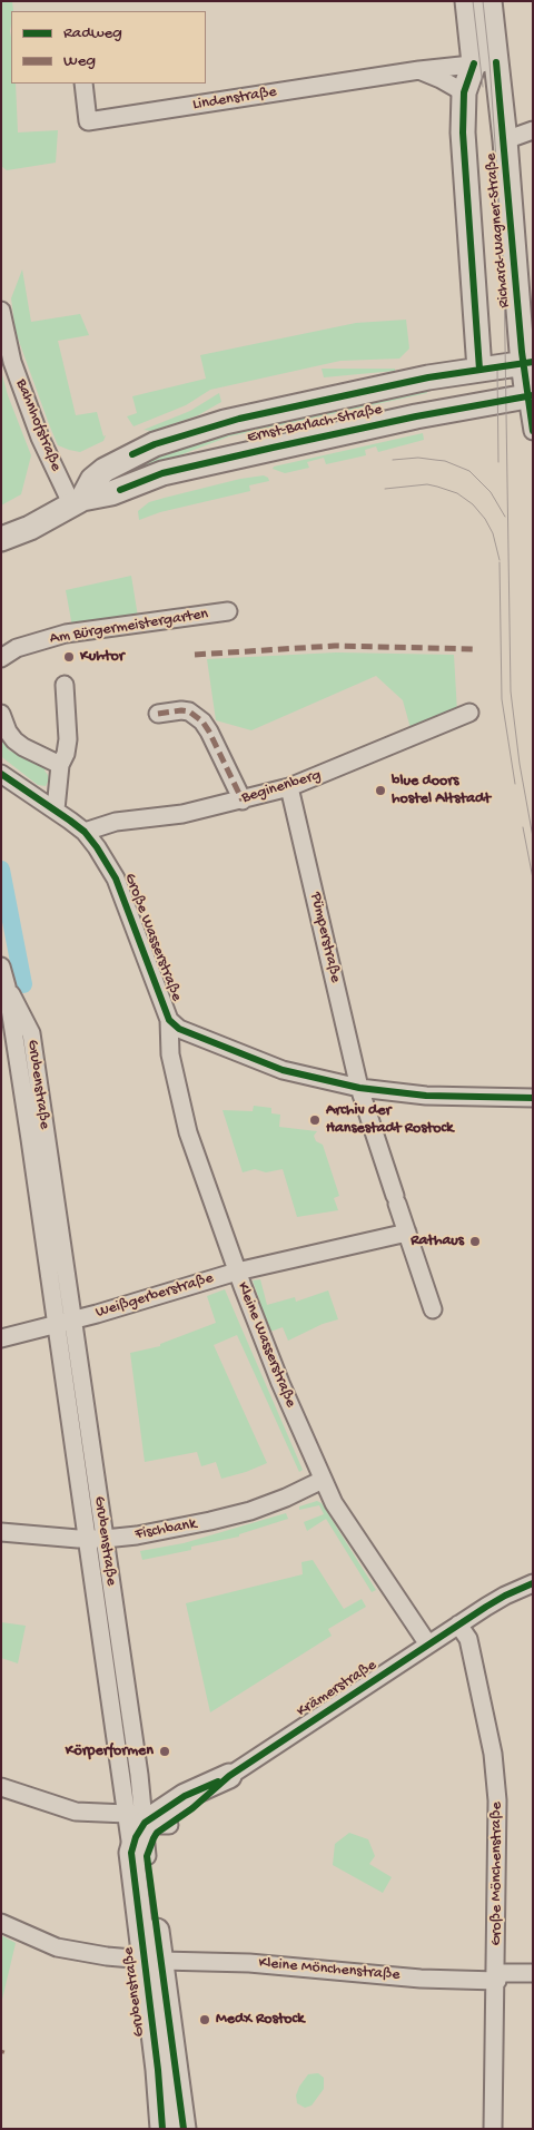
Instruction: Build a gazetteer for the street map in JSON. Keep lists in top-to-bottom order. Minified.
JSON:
{"streets":{"street":["Lindenstraße","Richard-Wagner-Straße","Ernst-Barlach-Straße","Bahnhofstraße","Am Bürgermeistergarten","Beginenberg","Große Wasserstraße","Pümperstraße","Grubenstraße","Weißgerberstraße","Kleine Wasserstraße","Fischbank","Krämerstraße","Große Mönchenstraße","Kleine Mönchenstraße"]},"crossings":[["Lindenstraße","Richard-Wagner-Straße"],["Richard-Wagner-Straße","Ernst-Barlach-Straße"],["Ernst-Barlach-Straße","Bahnhofstraße"],["Beginenberg","Große Wasserstraße"],["Beginenberg","Pümperstraße"],["Große Wasserstraße","Pümperstraße"],["Große Wasserstraße","Kleine Wasserstraße"],["Pümperstraße","Weißgerberstraße"],["Grubenstraße","Weißgerberstraße"],["Grubenstraße","Fischbank"],["Grubenstraße","Krämerstraße"],["Grubenstraße","Kleine Mönchenstraße"],["Weißgerberstraße","Kleine Wasserstraße"],["Kleine Wasserstraße","Fischbank"],["Kleine Wasserstraße","Krämerstraße"],["Krämerstraße","Große Mönchenstraße"],["Große Mönchenstraße","Kleine Mönchenstraße"]],"places":["Kuhtor","blue doors hostel Altstadt","Archiv der Hansestadt Rostock","Rathaus","Körperformen","MedX Rostock"],"legend":["Radweg","Weg"]}
